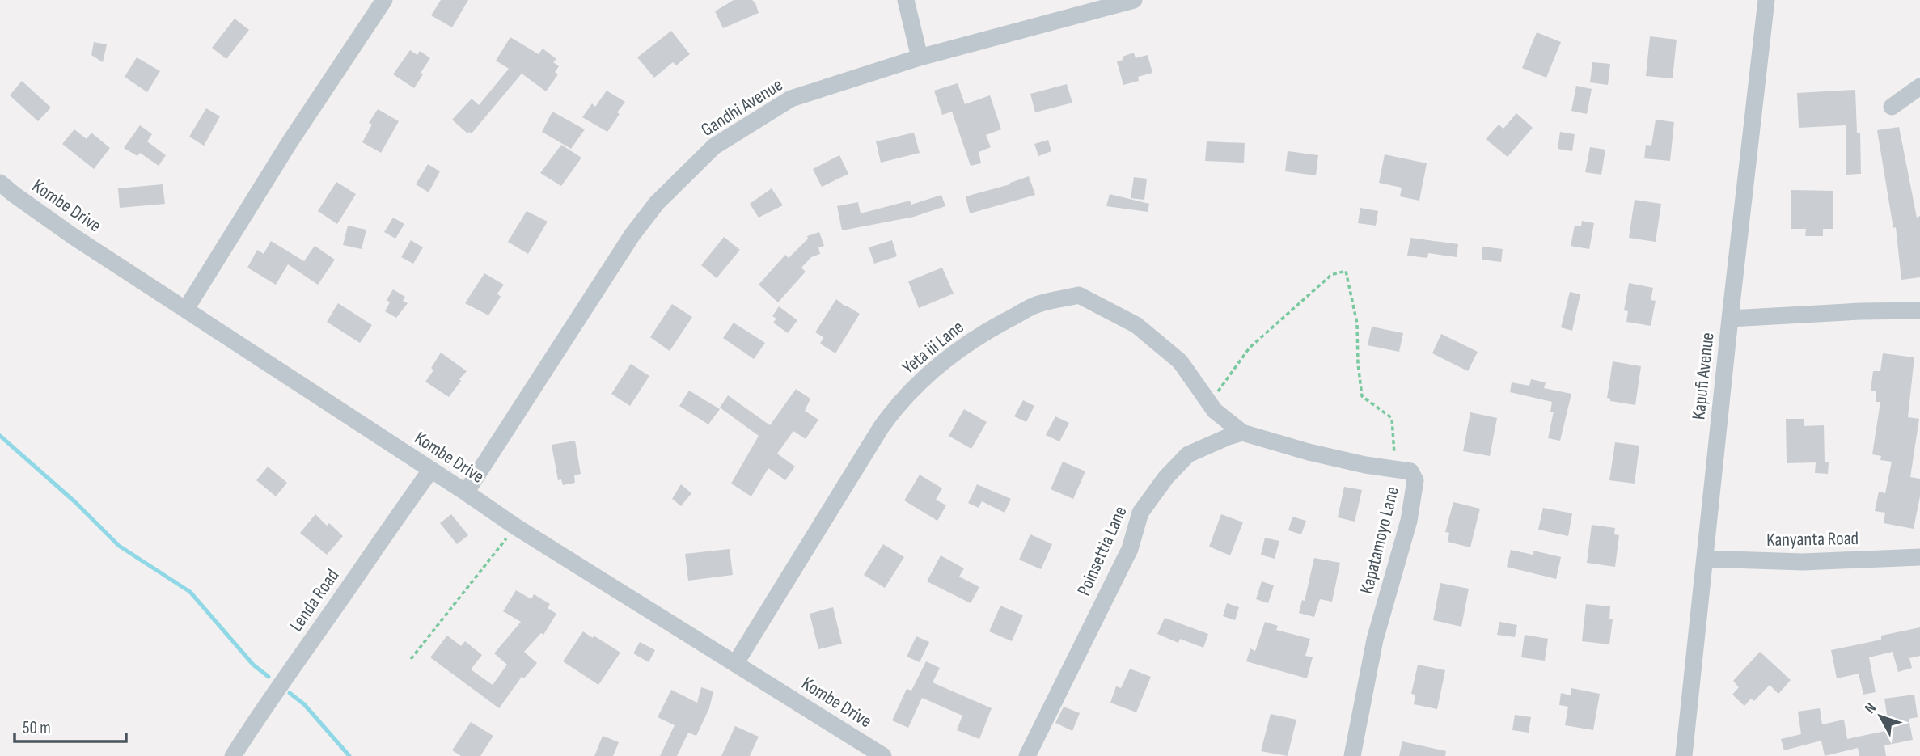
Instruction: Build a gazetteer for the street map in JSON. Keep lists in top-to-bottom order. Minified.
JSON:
{"streets":{"street":["Gandhi Avenue","Kombe Drive","Yeta iii Lane","Kapufi Avenue","Kanyanta Road","Kapatamoyo Lane","Poinsettia Lane","Lenda Road"]},"crossings":[["Gandhi Avenue","Kombe Drive"],["Kombe Drive","Yeta iii Lane"],["Kombe Drive","Lenda Road"],["Yeta iii Lane","Kapatamoyo Lane"],["Yeta iii Lane","Poinsettia Lane"],["Kapufi Avenue","Kanyanta Road"],["Kapatamoyo Lane","Poinsettia Lane"]],"scale_bar":"50 m","north":"top left"}
